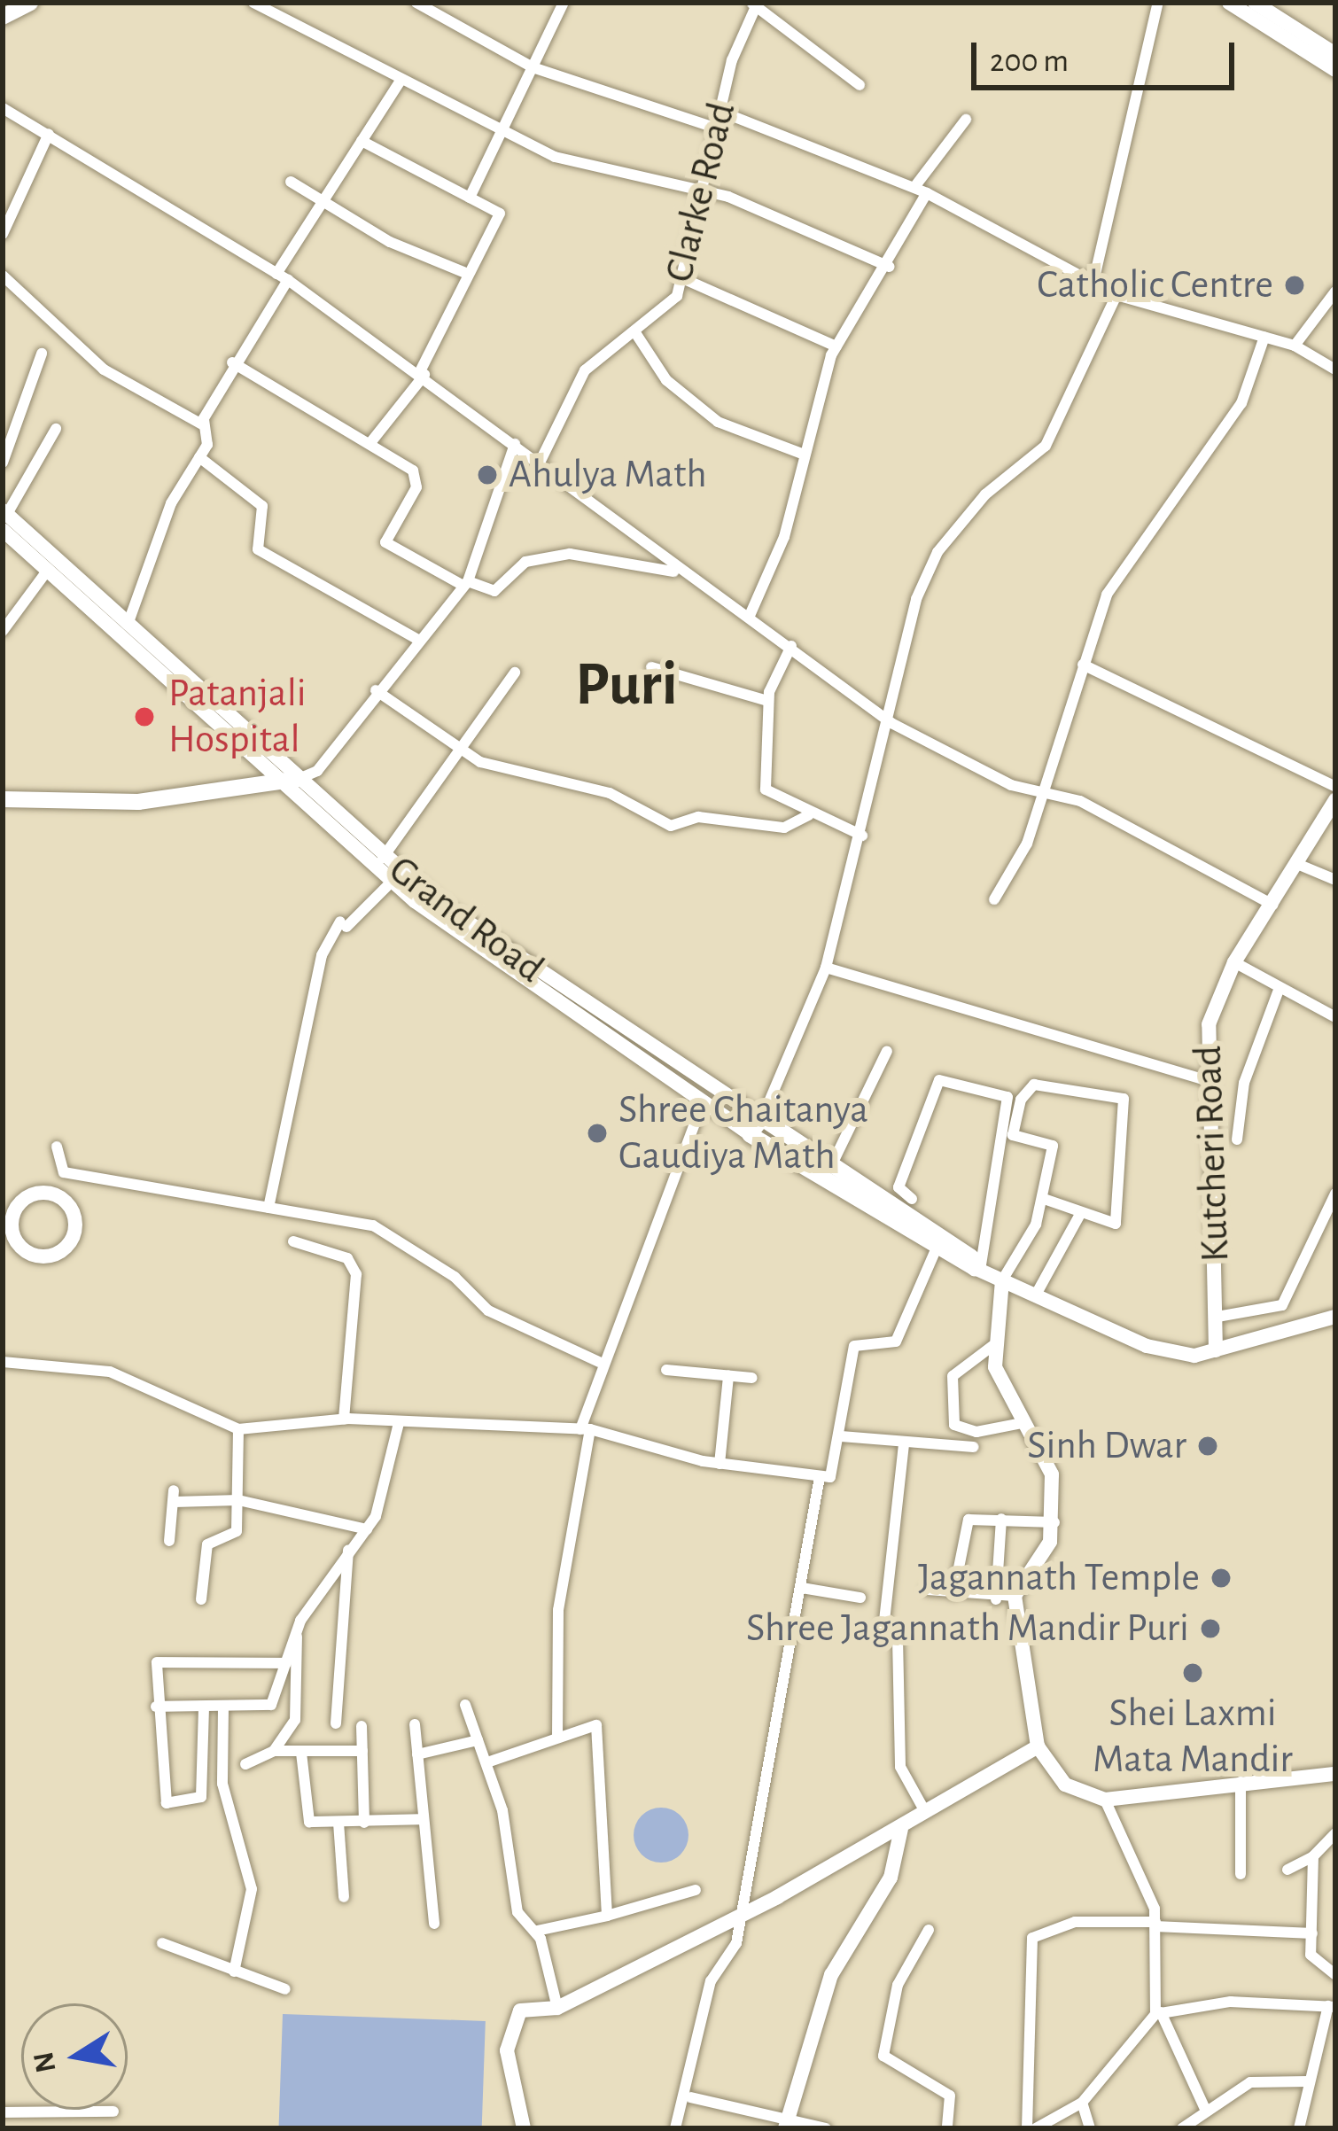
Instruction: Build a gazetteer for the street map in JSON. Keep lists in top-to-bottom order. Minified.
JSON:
{"streets":{"main road":["Grand Road","Kutcheri Road"],"street":["Clarke Road"]},"crossings":[["Grand Road","Kutcheri Road"]],"districts":["Puri"],"places":["Catholic Centre","Ahulya Math","Patanjali Hospital","Shree Chaitanya Gaudiya Math","Sinh Dwar","Jagannath Temple","Shree Jagannath Mandir Puri","Shei Laxmi Mata Mandir"],"scale_bar":"200 m","north":"left"}
